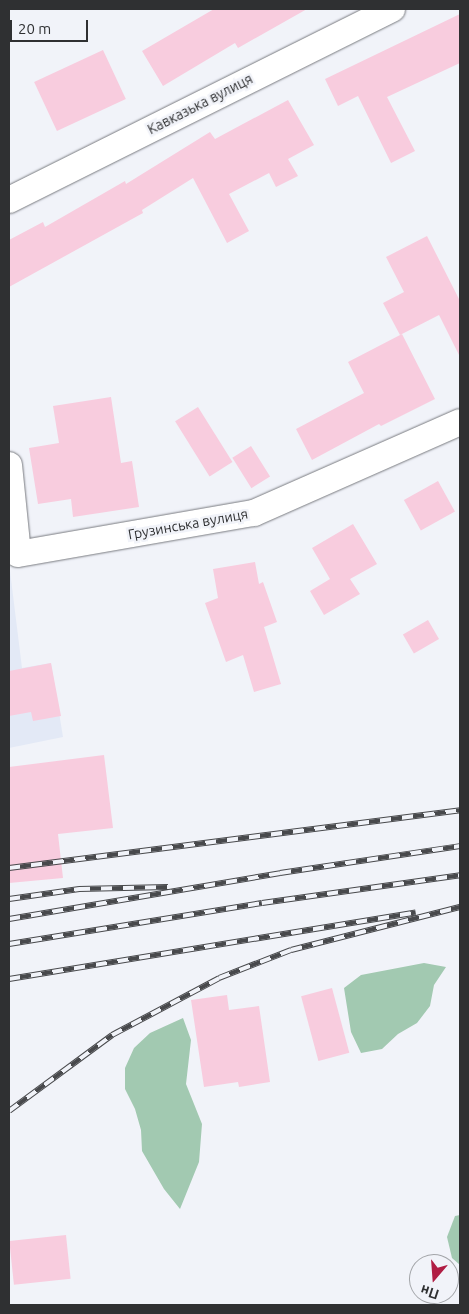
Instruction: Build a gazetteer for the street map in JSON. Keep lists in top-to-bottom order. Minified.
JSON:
{"streets":{"street":["Кавказька вулиця","Грузинська вулиця"]},"scale_bar":"20 m","north":"bottom"}
